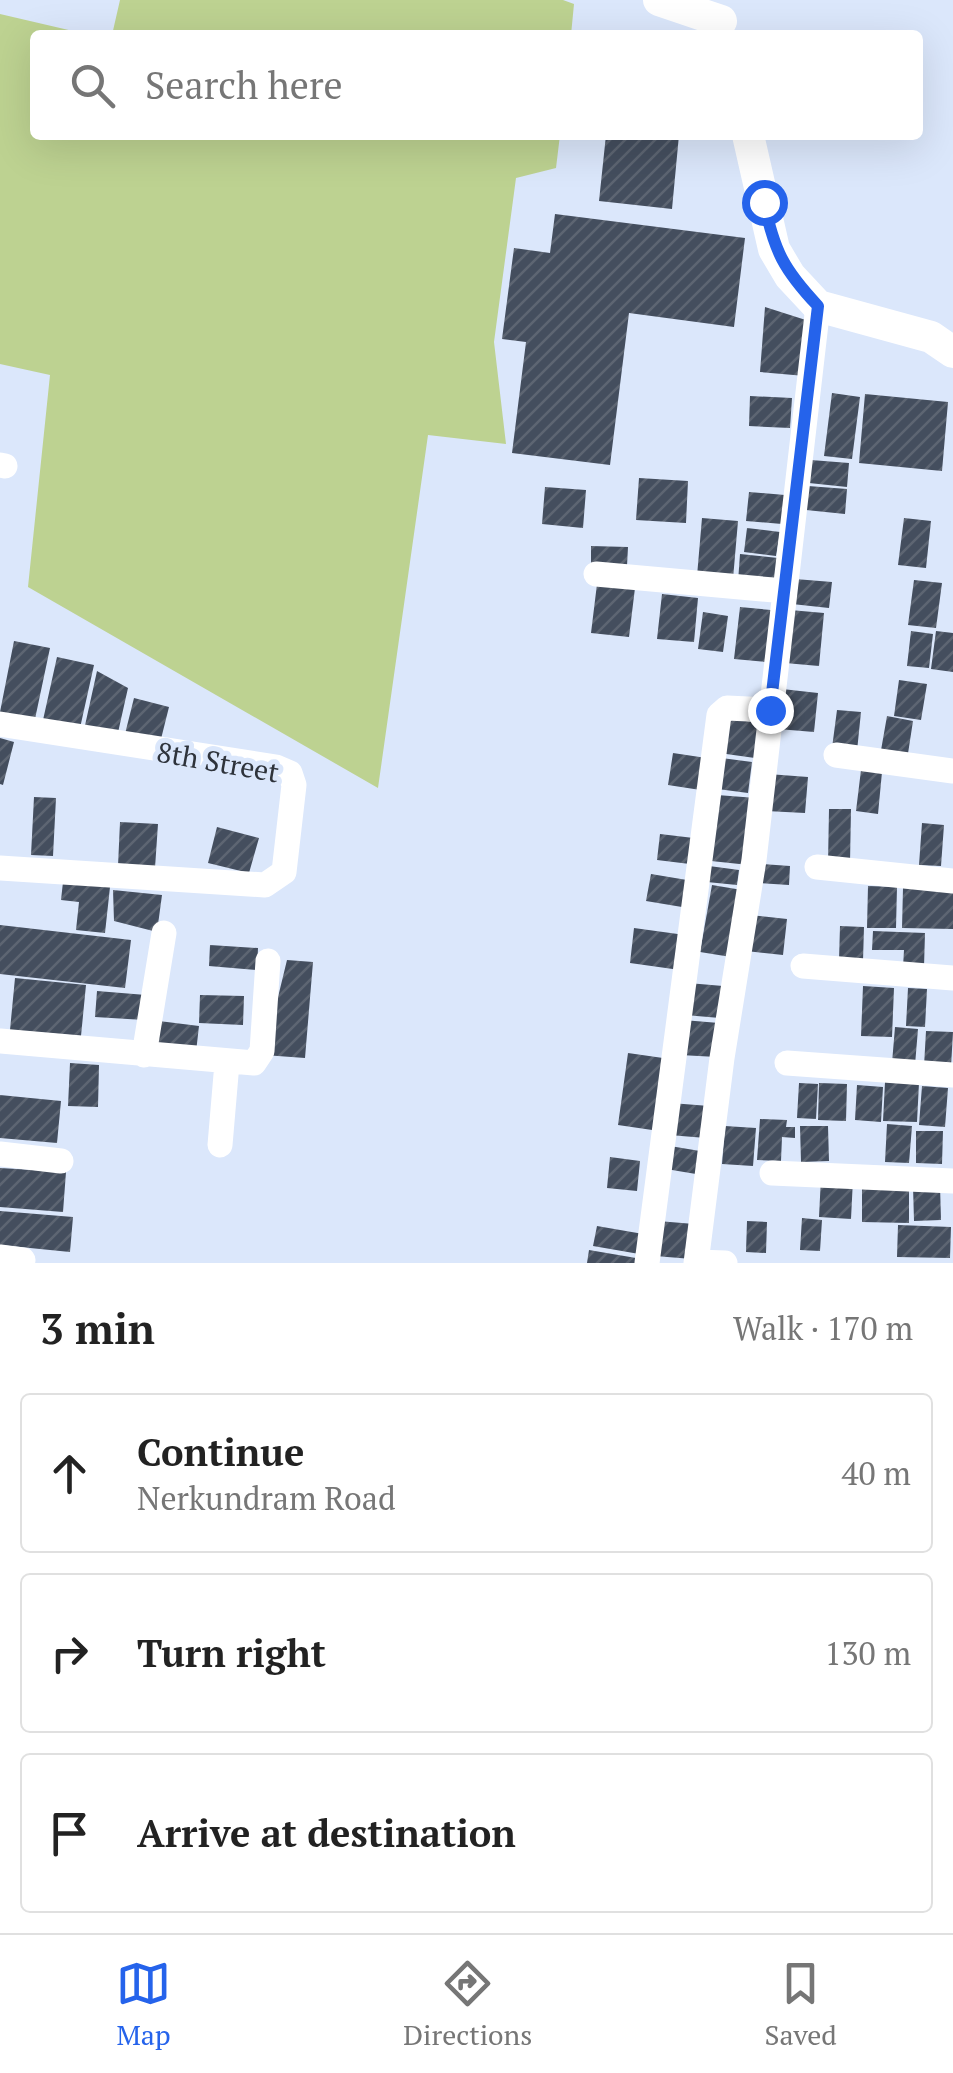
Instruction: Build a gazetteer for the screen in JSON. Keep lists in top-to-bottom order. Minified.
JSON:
{"streets":{"street":["8th Street"]},"page":{"search":"Search here","heading":["3 min","Walk · 170 m"],"list":[["Continue","Nerkundram Road","40 m"],["Turn right","130 m"],"Arrive at destination"],"nav":["Map","Directions","Saved"]}}
